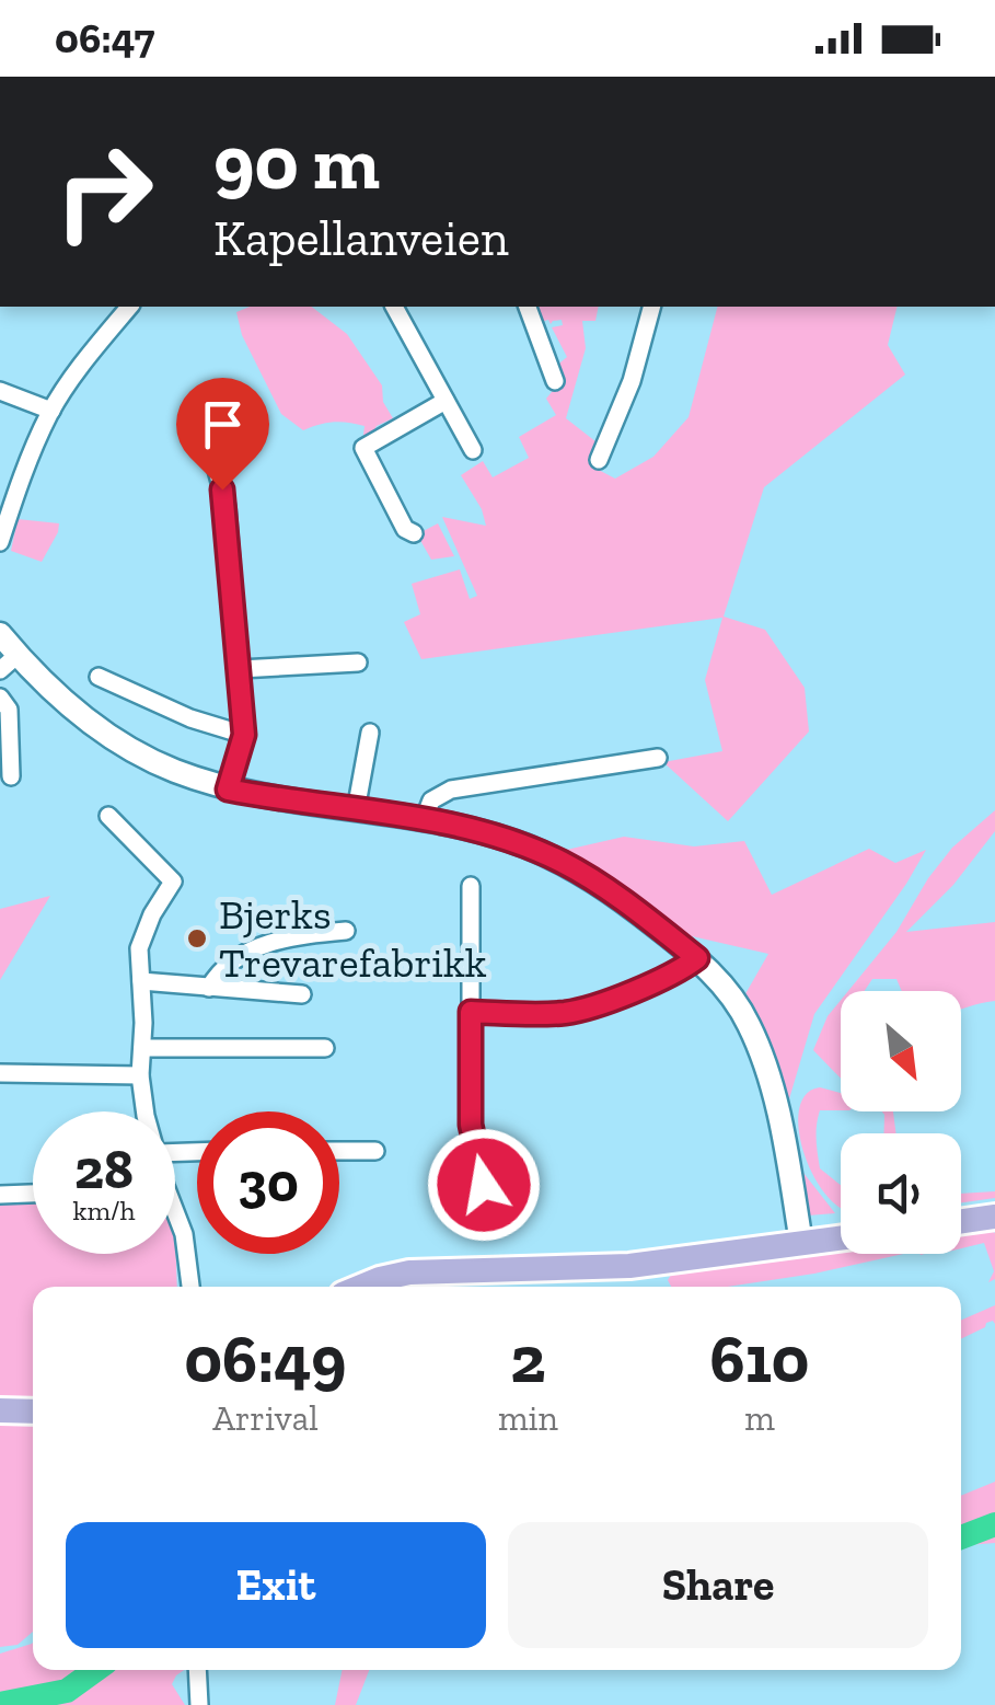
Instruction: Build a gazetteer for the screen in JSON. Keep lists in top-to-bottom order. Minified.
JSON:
{"places":["Bjerks Trevarefabrikk"],"north":"bottom right","page":{"status":"06:47","turn":["90 m","Kapellanveien"],"speed":"28 km/h","limit":"30","eta":["06:49","Arrival","2","min","610","m"],"buttons":["Exit","Share"]}}
